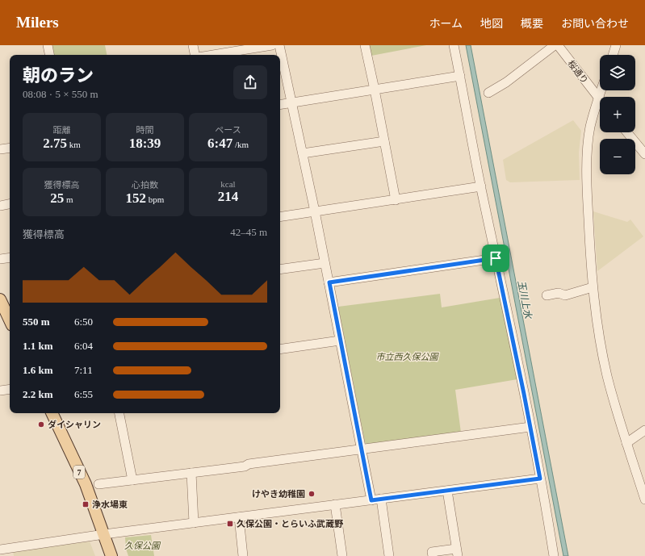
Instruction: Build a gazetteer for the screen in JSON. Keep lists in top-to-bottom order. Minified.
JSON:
{"streets":{"main road":["7"],"street":["桜通り"]},"water":["玉川上水"],"parks":["市立西久保公園","久保公園"],"places":{"other":["ダイシャリン","けやき幼稚園"],"transit":["浄水場東","久保公園・とらいふ武蔵野"]},"page":{"header":"Milers","nav":["ホーム","地図","概要","お問い合わせ"],"map_buttons":["+","−"],"heading":["朝のラン","08:08 · 5 × 550 m"],"stats":[["距離","2.75 km"],["時間","18:39"],["ペース","6:47 /km"],["獲得標高","25 m"],["心拍数","152 bpm"],["kcal","214"]],"chart":["獲得標高","42–45 m"],"list":[{"name":"550 m","note":"6:50"},{"name":"1.1 km","note":"6:04"},{"name":"1.6 km","note":"7:11"},{"name":"2.2 km","note":"6:55"}]}}
